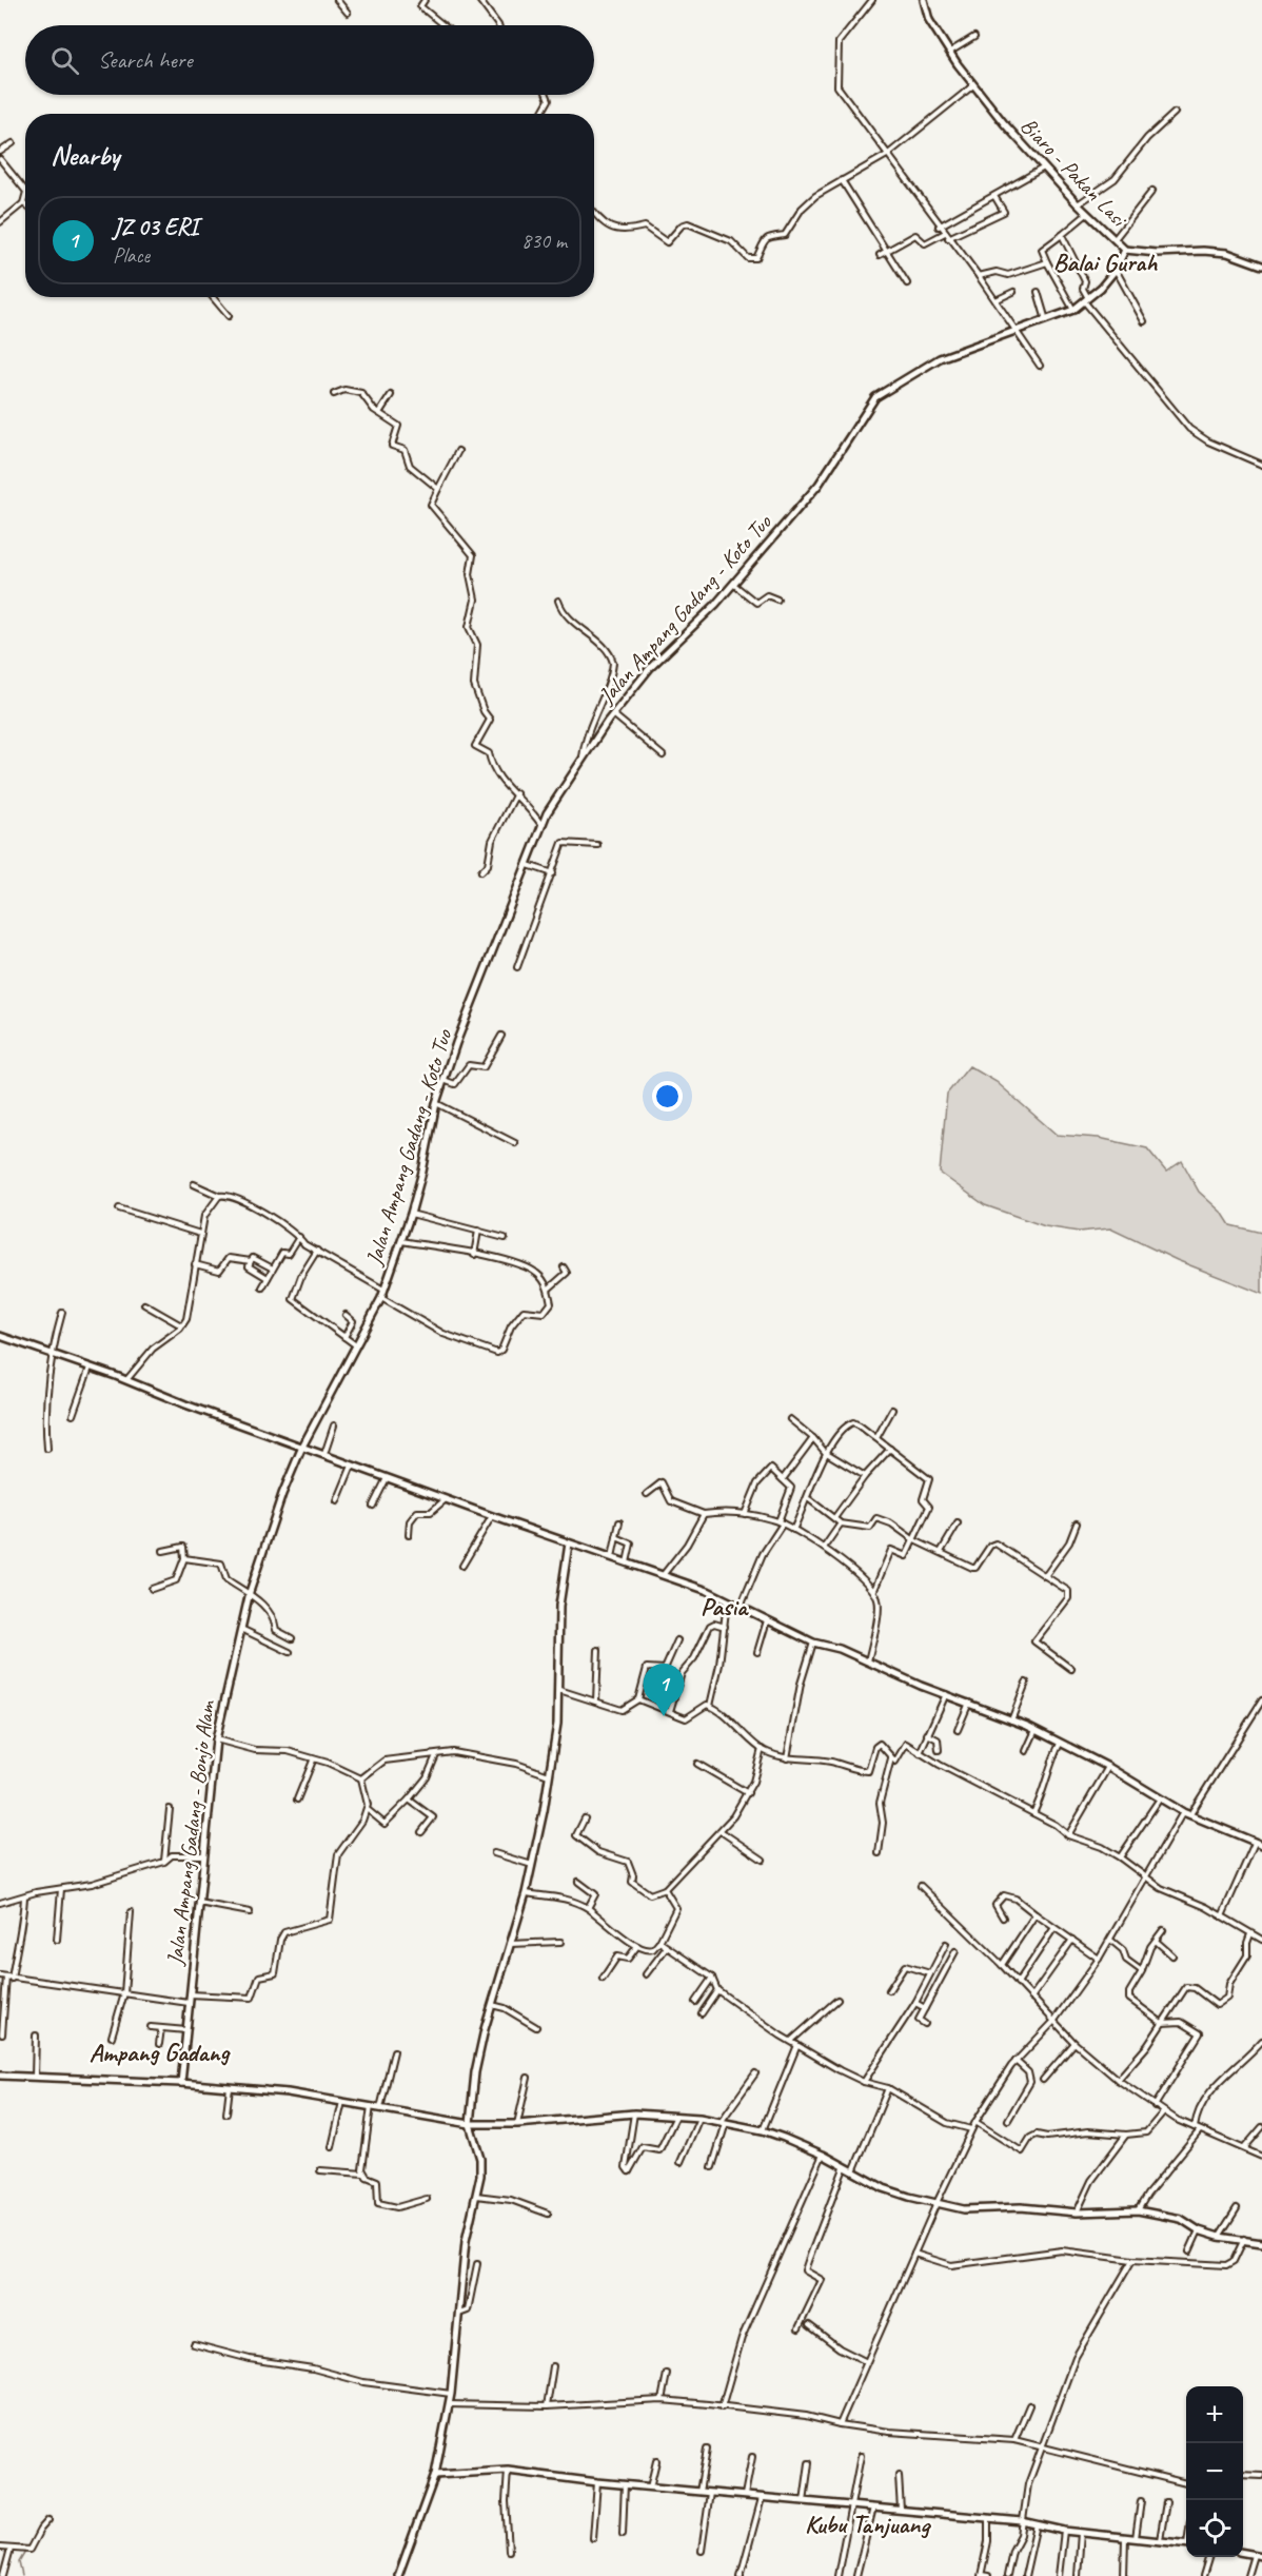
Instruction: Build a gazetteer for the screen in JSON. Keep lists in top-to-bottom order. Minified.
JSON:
{"streets":{"street":["Biaro - Pakan Lasi","Jalan Ampang Gadang - Koto Tuo","Jalan Ampang Gadang - Bonjo Alam"]},"crossings":[["Biaro - Pakan Lasi","Jalan Ampang Gadang - Koto Tuo"],["Jalan Ampang Gadang - Koto Tuo","Jalan Ampang Gadang - Bonjo Alam"]],"districts":["Balai Gurah","Pasia","Ampang Gadang","Kubu Tanjuang"],"page":{"search":"Search here","heading":"Nearby","list":[{"mark":"1","name":"JZ 03 ERI","note":"Place","value":"830 m"}],"pins":"1","map_buttons":["+","−"]}}
